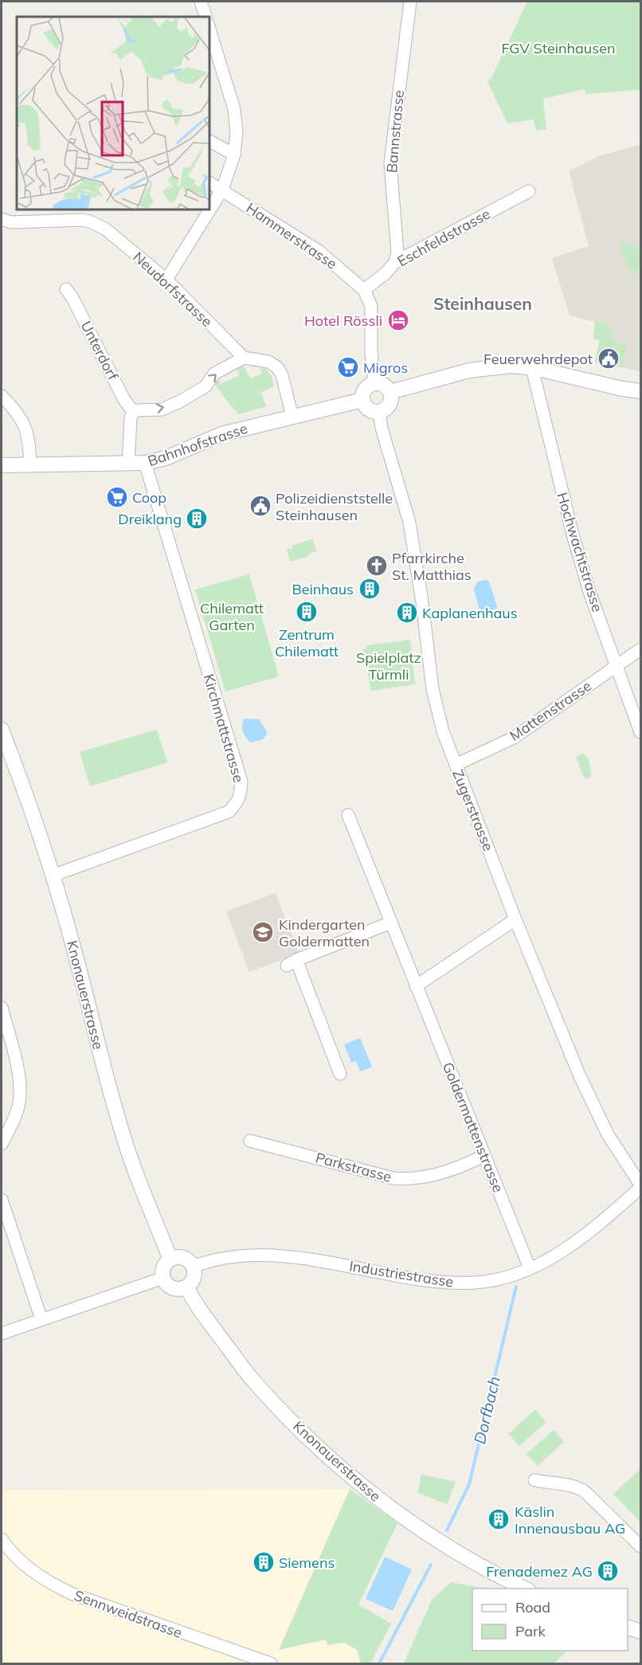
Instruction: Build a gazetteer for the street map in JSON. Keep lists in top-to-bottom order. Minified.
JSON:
{"streets":{"street":["Bannstrasse","Hammerstrasse","Eschfeldstrasse","Neudorfstrasse","Unterdorf","Bahnhofstrasse","Hochwachtstrasse","Mattenstrasse","Kirchmattstrasse","Zugerstrasse","Knonauerstrasse","Goldermattenstrasse","Parkstrasse","Industriestrasse","Sennweidstrasse"]},"crossings":[["Bannstrasse","Eschfeldstrasse"],["Hammerstrasse","Eschfeldstrasse"],["Bahnhofstrasse","Kirchmattstrasse"],["Bahnhofstrasse","Zugerstrasse"],["Hochwachtstrasse","Mattenstrasse"],["Mattenstrasse","Zugerstrasse"],["Kirchmattstrasse","Knonauerstrasse"],["Zugerstrasse","Industriestrasse"],["Knonauerstrasse","Industriestrasse"],["Goldermattenstrasse","Parkstrasse"],["Goldermattenstrasse","Industriestrasse"]],"districts":["Steinhausen"],"water":["Dorfbach"],"parks":["FGV Steinhausen","Chilematt Garten","Spielplatz Türmli"],"places":{"hotel":["Hotel Rössli"],"public building":["Feuerwehrdepot","Polizeidienststelle Steinhausen"],"supermarket":["Migros","Coop"],"building":["Dreiklang","Beinhaus","Zentrum Chilematt","Kaplanenhaus","Käslin Innenausbau AG","Siemens","Frenademez AG"],"church":["Pfarrkirche St. Matthias"],"school or university":["Kindergarten Goldermatten"]},"legend":["Road","Park"]}
